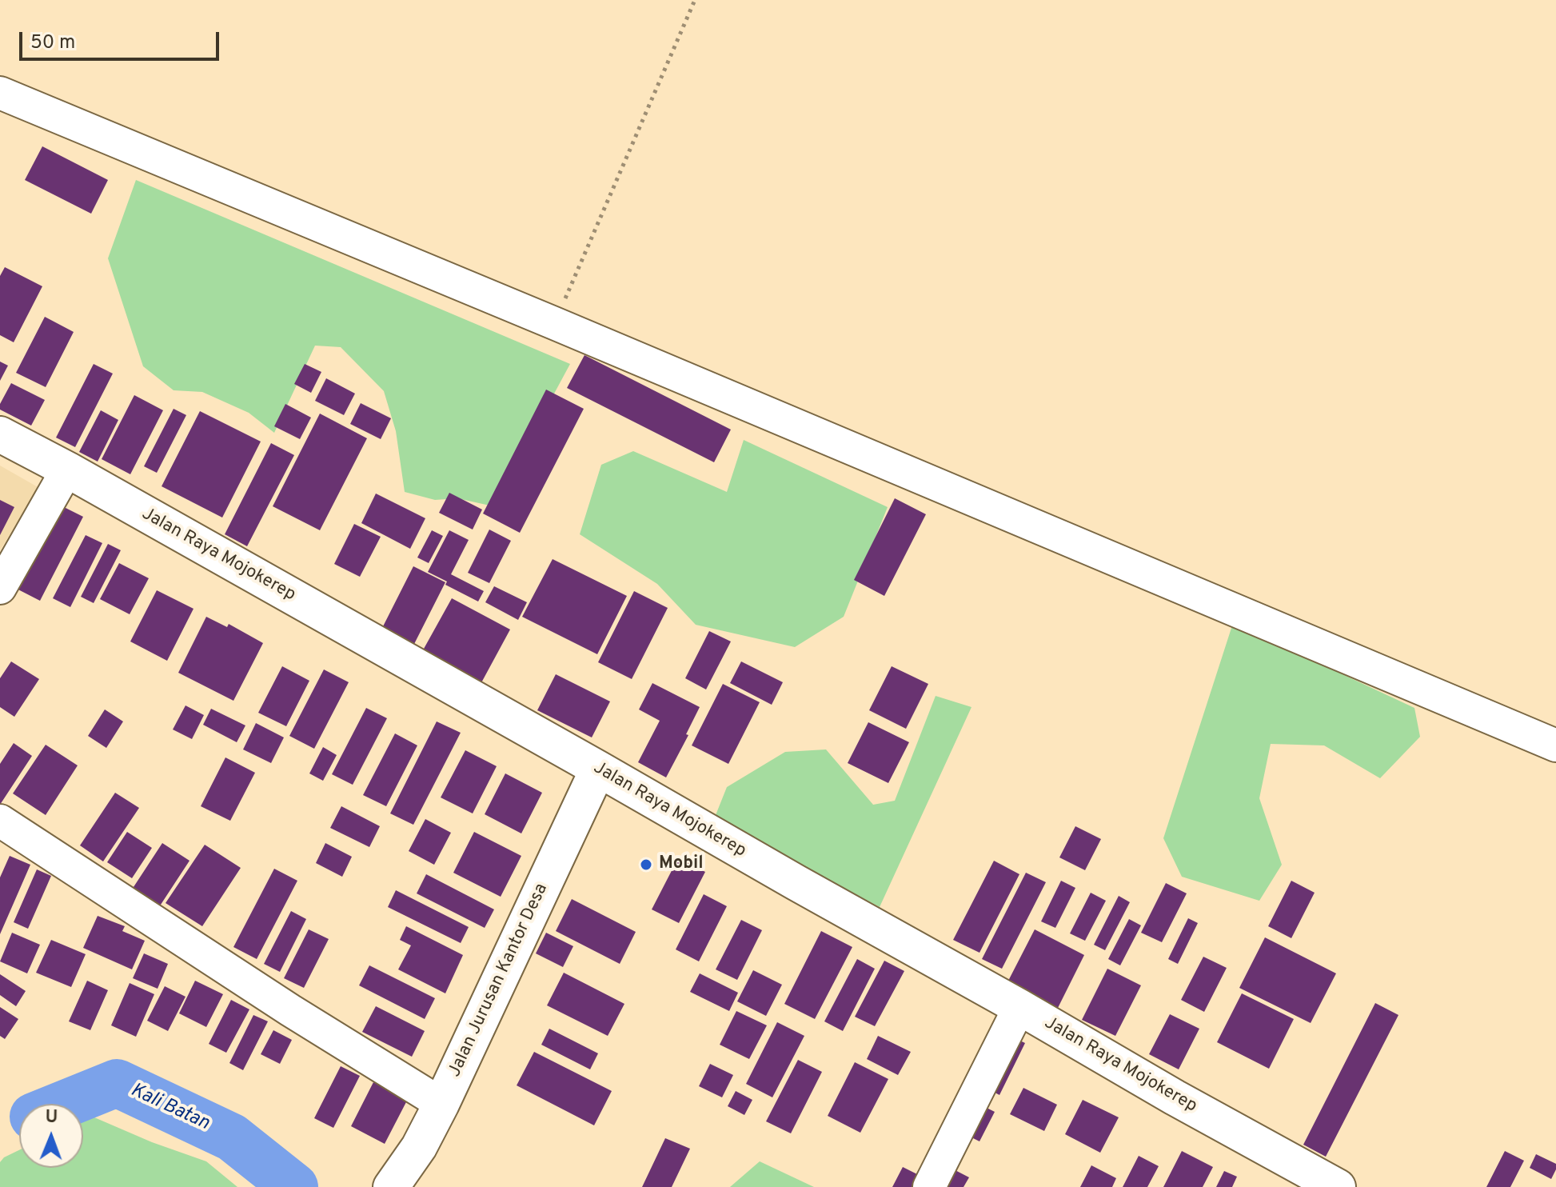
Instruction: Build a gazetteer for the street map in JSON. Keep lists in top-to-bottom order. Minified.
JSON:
{"streets":{"main road":["Jalan Raya Mojokerep","Jalan Jurusan Kantor Desa"]},"crossings":[["Jalan Raya Mojokerep","Jalan Jurusan Kantor Desa"]],"water":["Kali Batan"],"places":["Mobil"],"scale_bar":"50 m","north":"top"}
